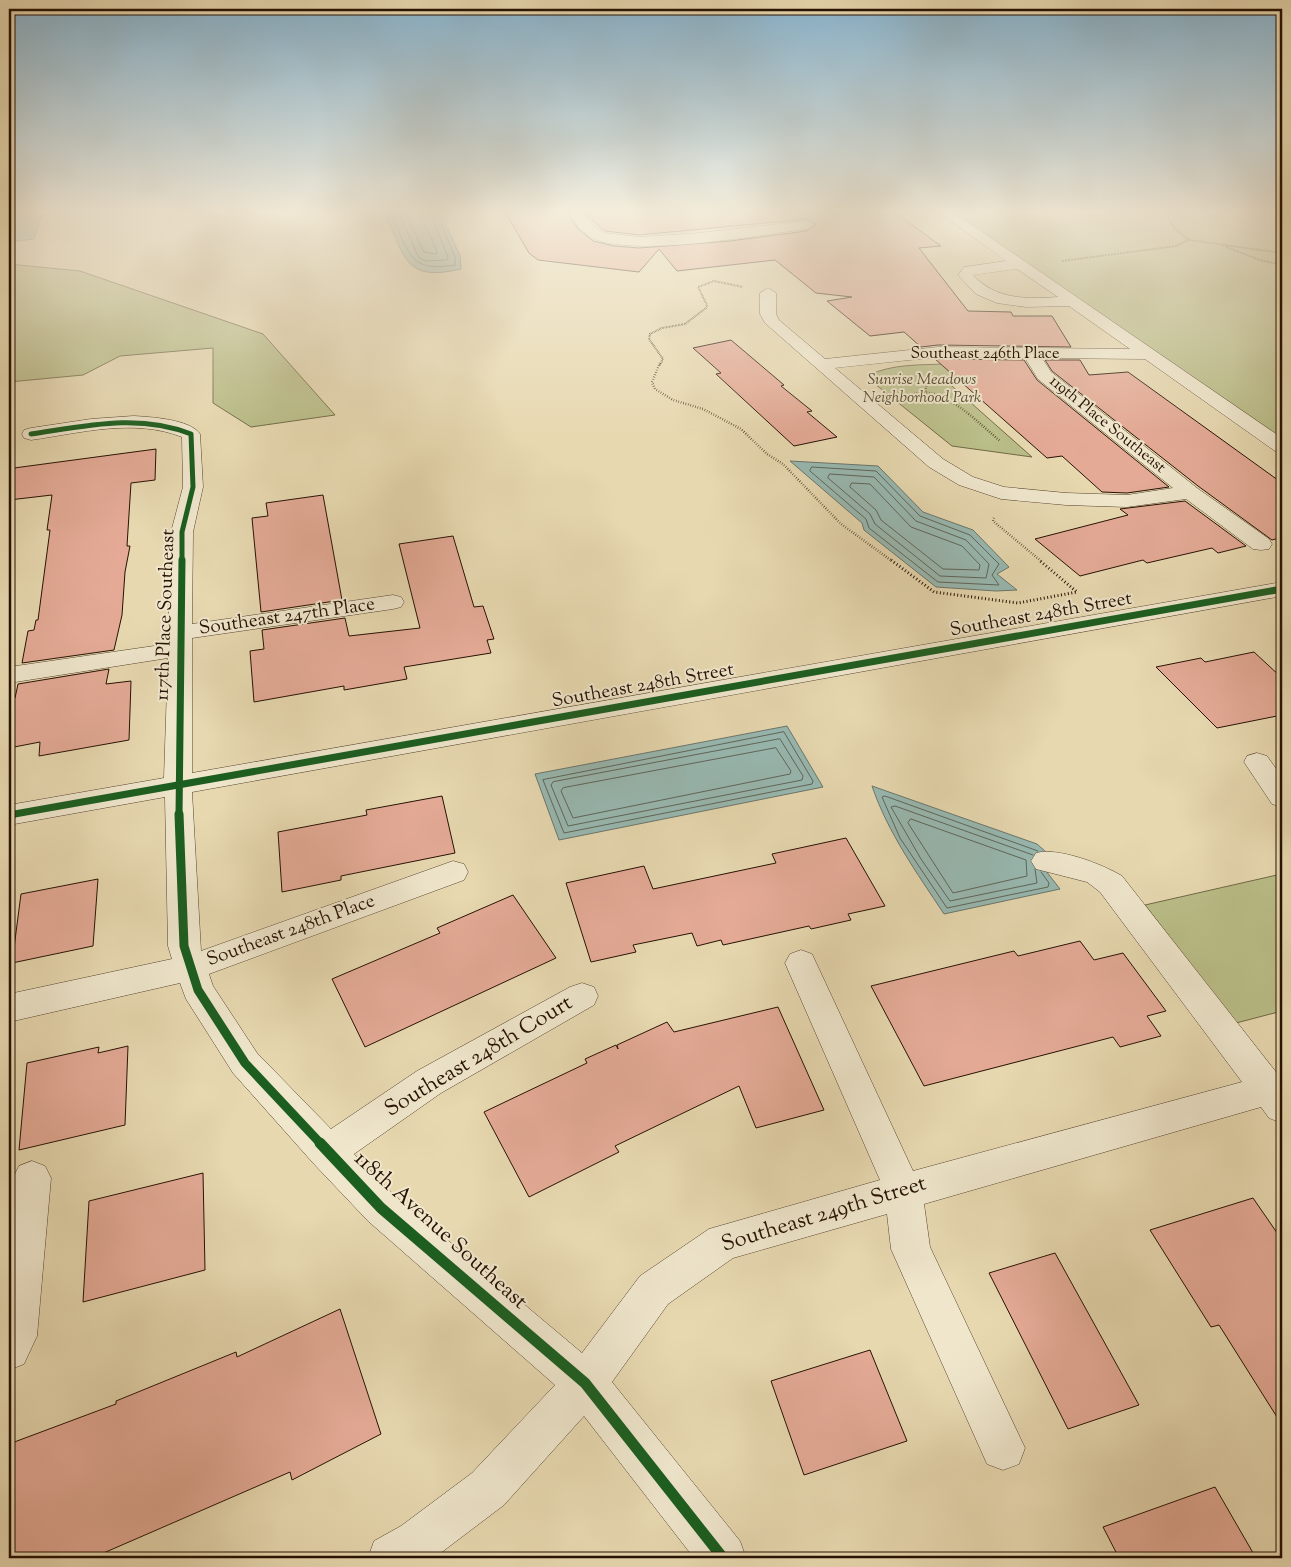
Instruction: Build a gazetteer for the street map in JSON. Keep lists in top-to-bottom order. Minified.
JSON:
{"streets":{"street":["Southeast 246th Place","119th Place Southeast","117th Place Southeast","Southeast 248th Street","Southeast 247th Place","Southeast 248th Place","Southeast 248th Court","Southeast 249th Street","118th Avenue Southeast"]},"crossings":[["Southeast 246th Place","119th Place Southeast"],["117th Place Southeast","Southeast 248th Street"],["117th Place Southeast","Southeast 247th Place"],["117th Place Southeast","118th Avenue Southeast"],["Southeast 248th Street","118th Avenue Southeast"],["Southeast 248th Place","118th Avenue Southeast"],["Southeast 248th Court","118th Avenue Southeast"],["Southeast 249th Street","118th Avenue Southeast"]],"parks":["Sunrise Meadows Neighborhood Park"]}
